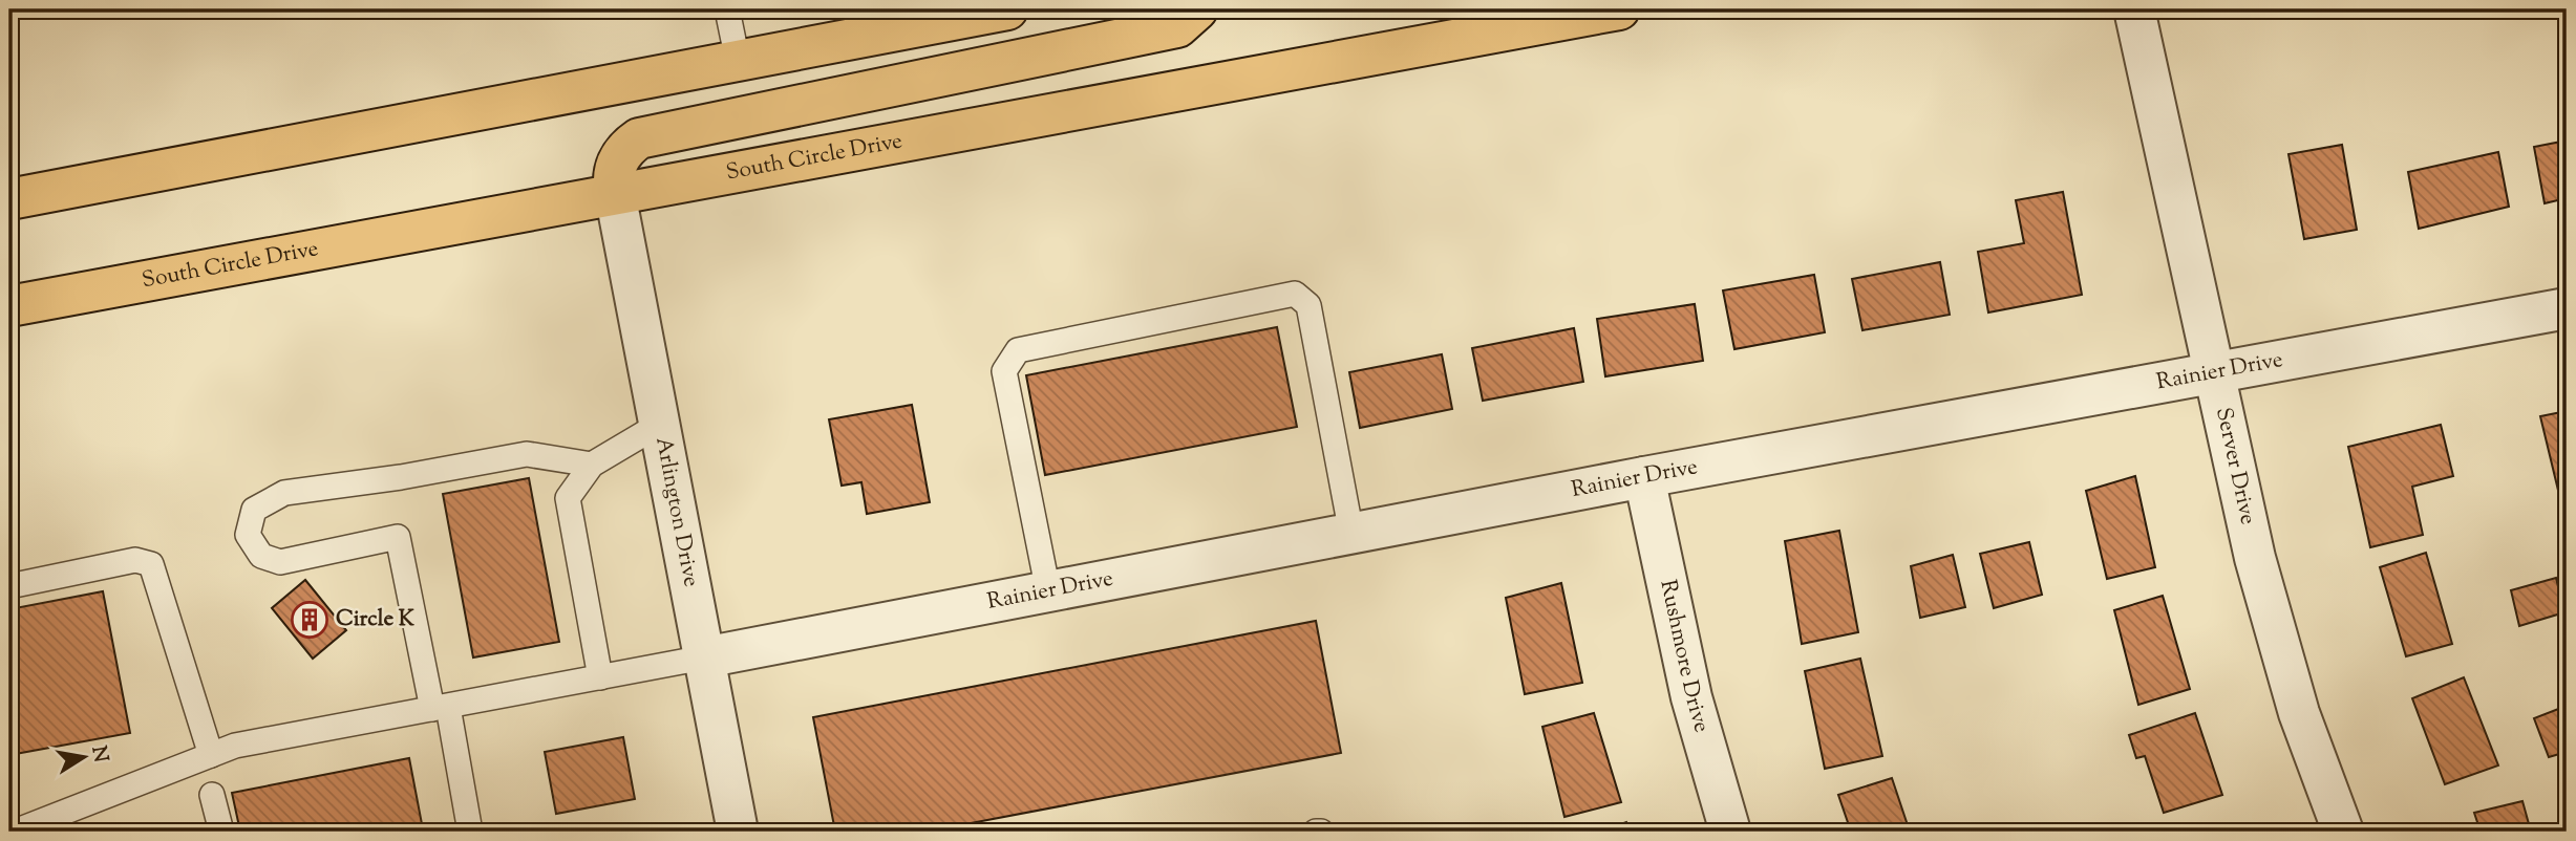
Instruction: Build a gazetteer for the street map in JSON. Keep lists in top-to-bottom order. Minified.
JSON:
{"streets":{"main road":["South Circle Drive"],"street":["Rainier Drive","Server Drive","Arlington Drive","Rushmore Drive"]},"crossings":[["South Circle Drive","Arlington Drive"],["Rainier Drive","Server Drive"],["Rainier Drive","Arlington Drive"],["Rainier Drive","Rushmore Drive"]],"places":{"building":["Circle K"]},"north":"right"}
